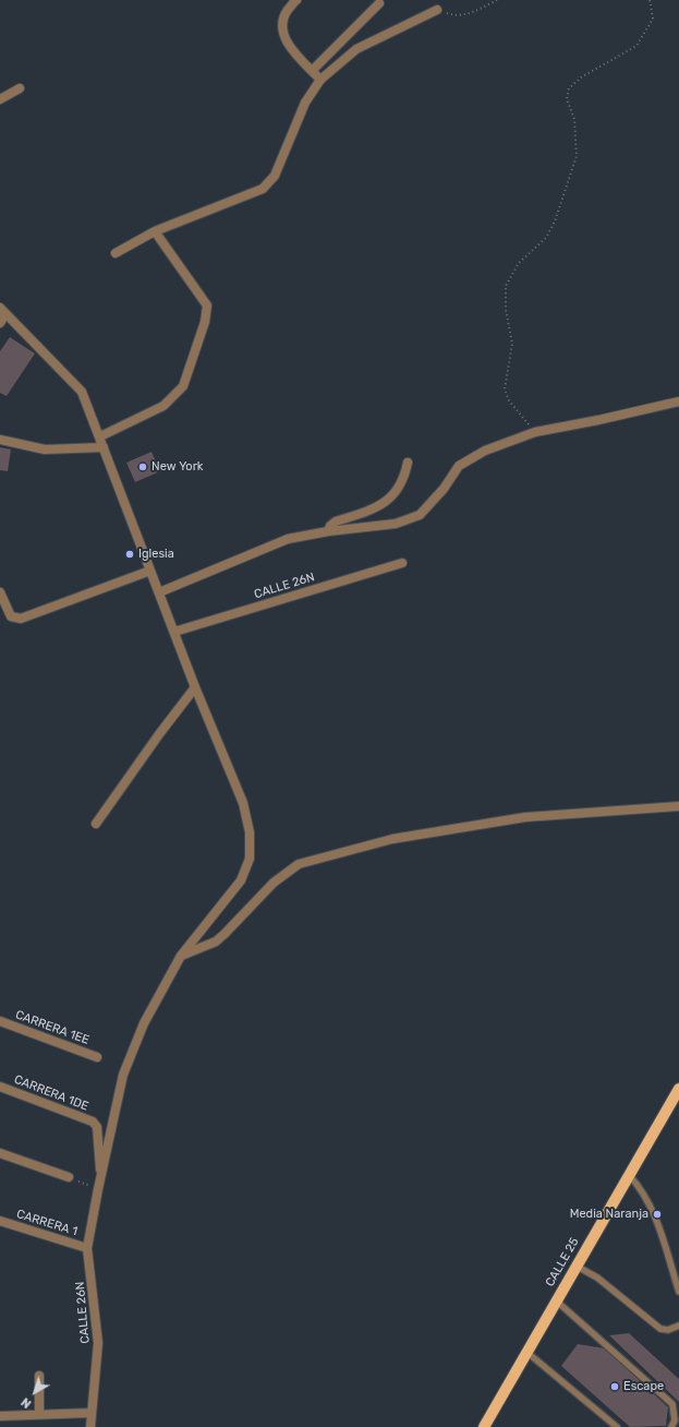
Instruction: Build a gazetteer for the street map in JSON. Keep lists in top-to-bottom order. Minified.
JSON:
{"streets":{"main road":["CALLE 25"],"street":["CALLE 26N","CARRERA 1EE","CARRERA 1DE","CARRERA 1"]},"crossings":[["CALLE 26N","CARRERA 1DE"],["CALLE 26N","CARRERA 1"]],"places":["New York","Iglesia","Media Naranja","Escape"],"north":"bottom left"}
